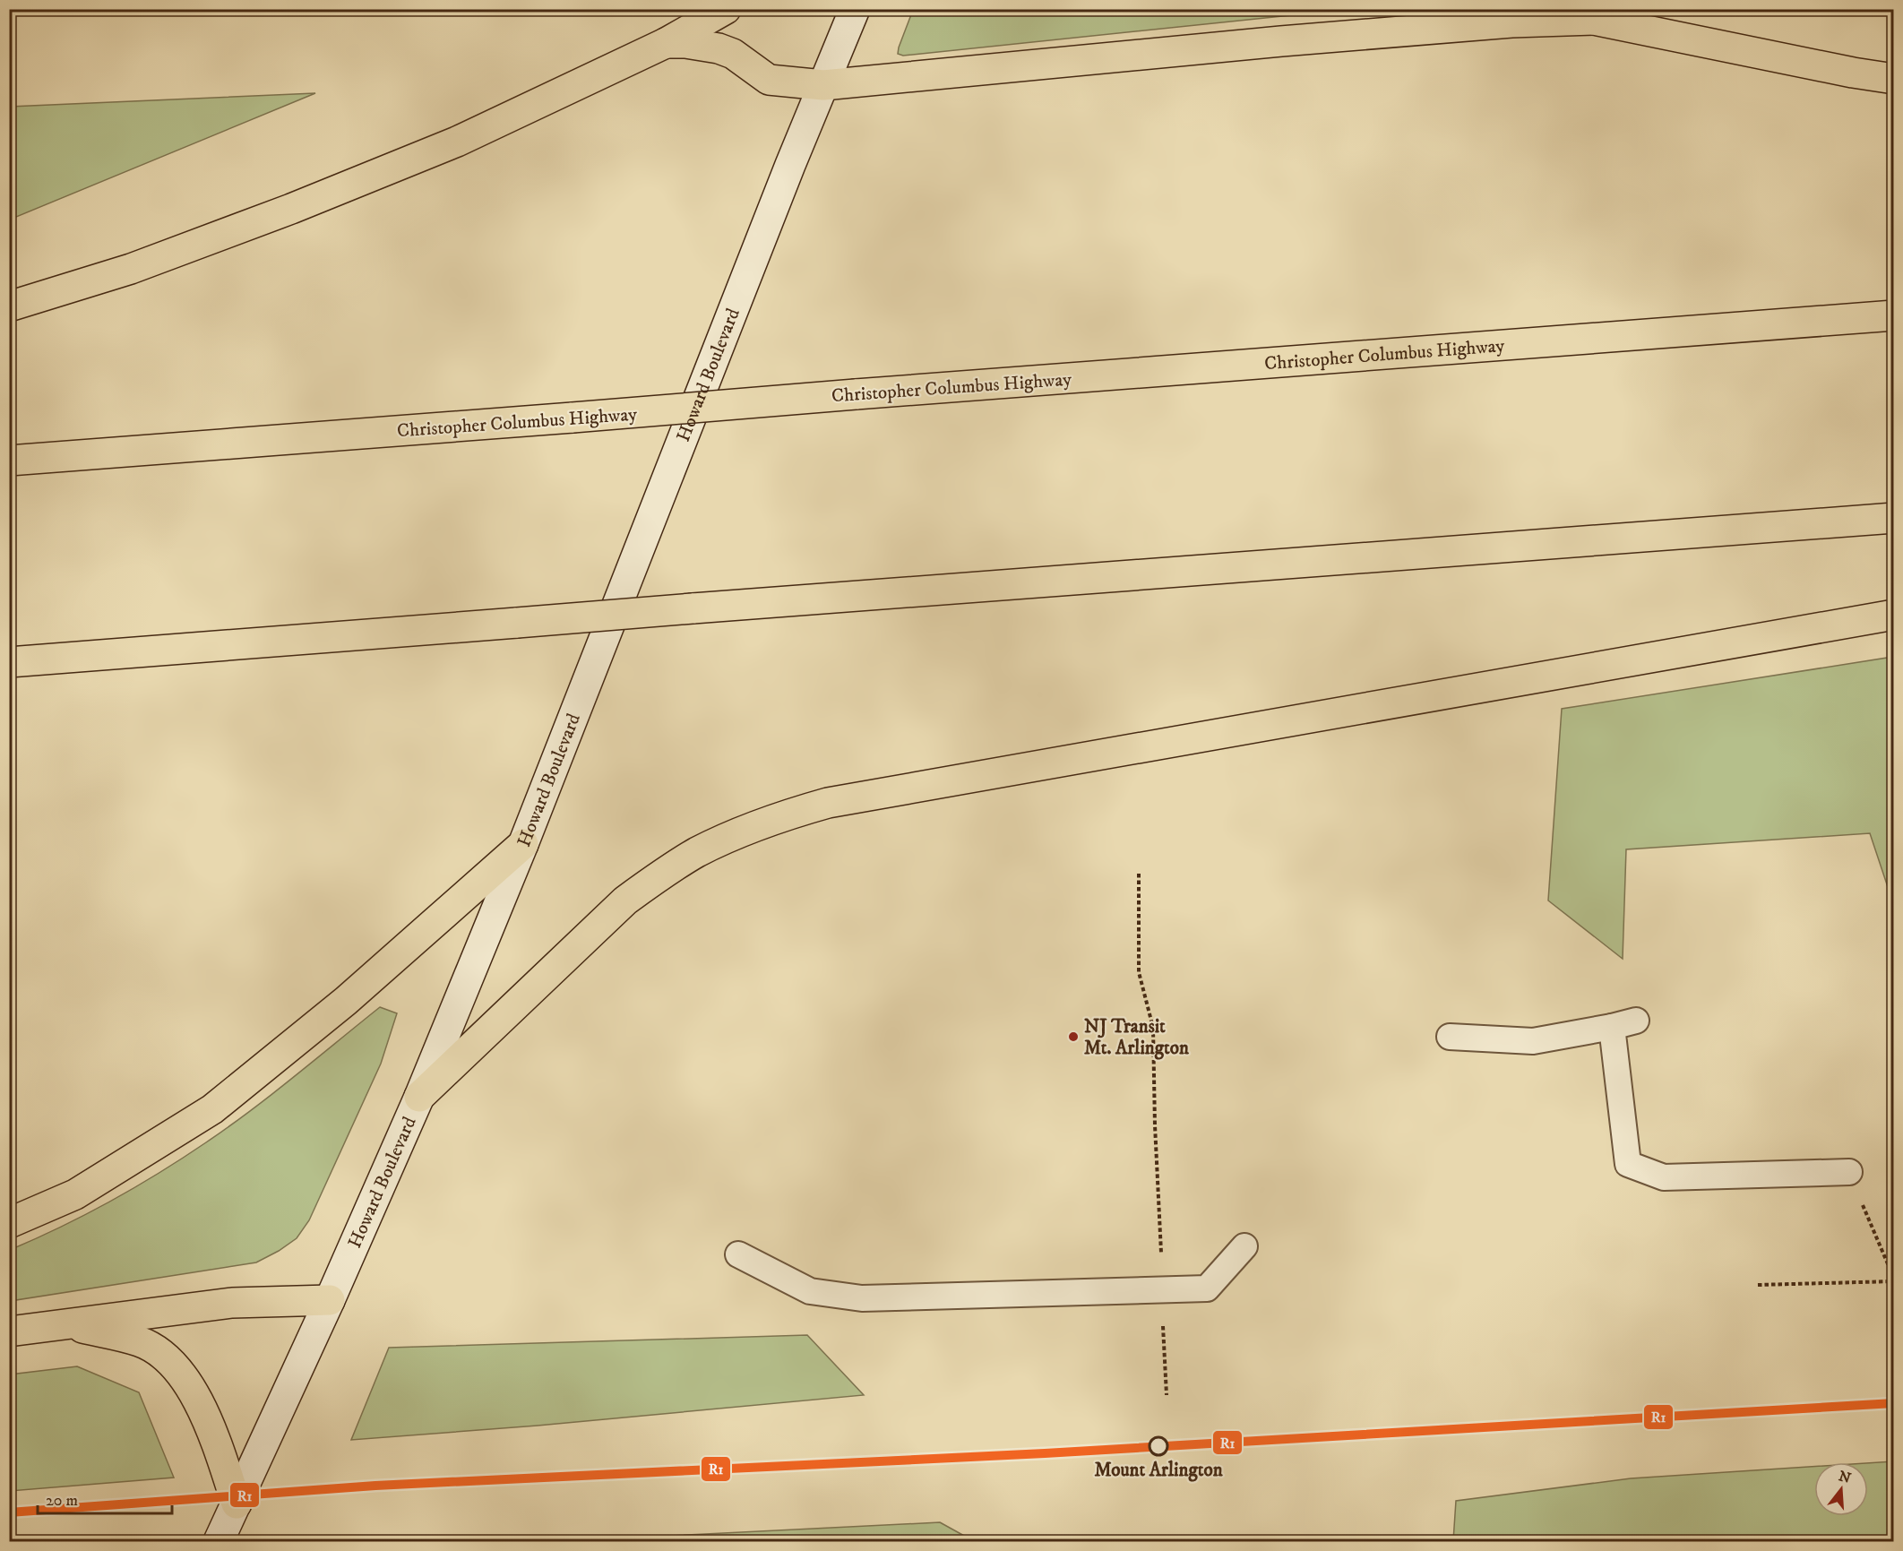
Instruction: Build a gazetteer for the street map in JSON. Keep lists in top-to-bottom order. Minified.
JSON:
{"streets":{"highway":["Christopher Columbus Highway"],"main road":["Howard Boulevard"]},"places":["NJ Transit Mt. Arlington","Mount Arlington"],"lines":["transit line R1"],"scale_bar":"20 m","north":"top"}
